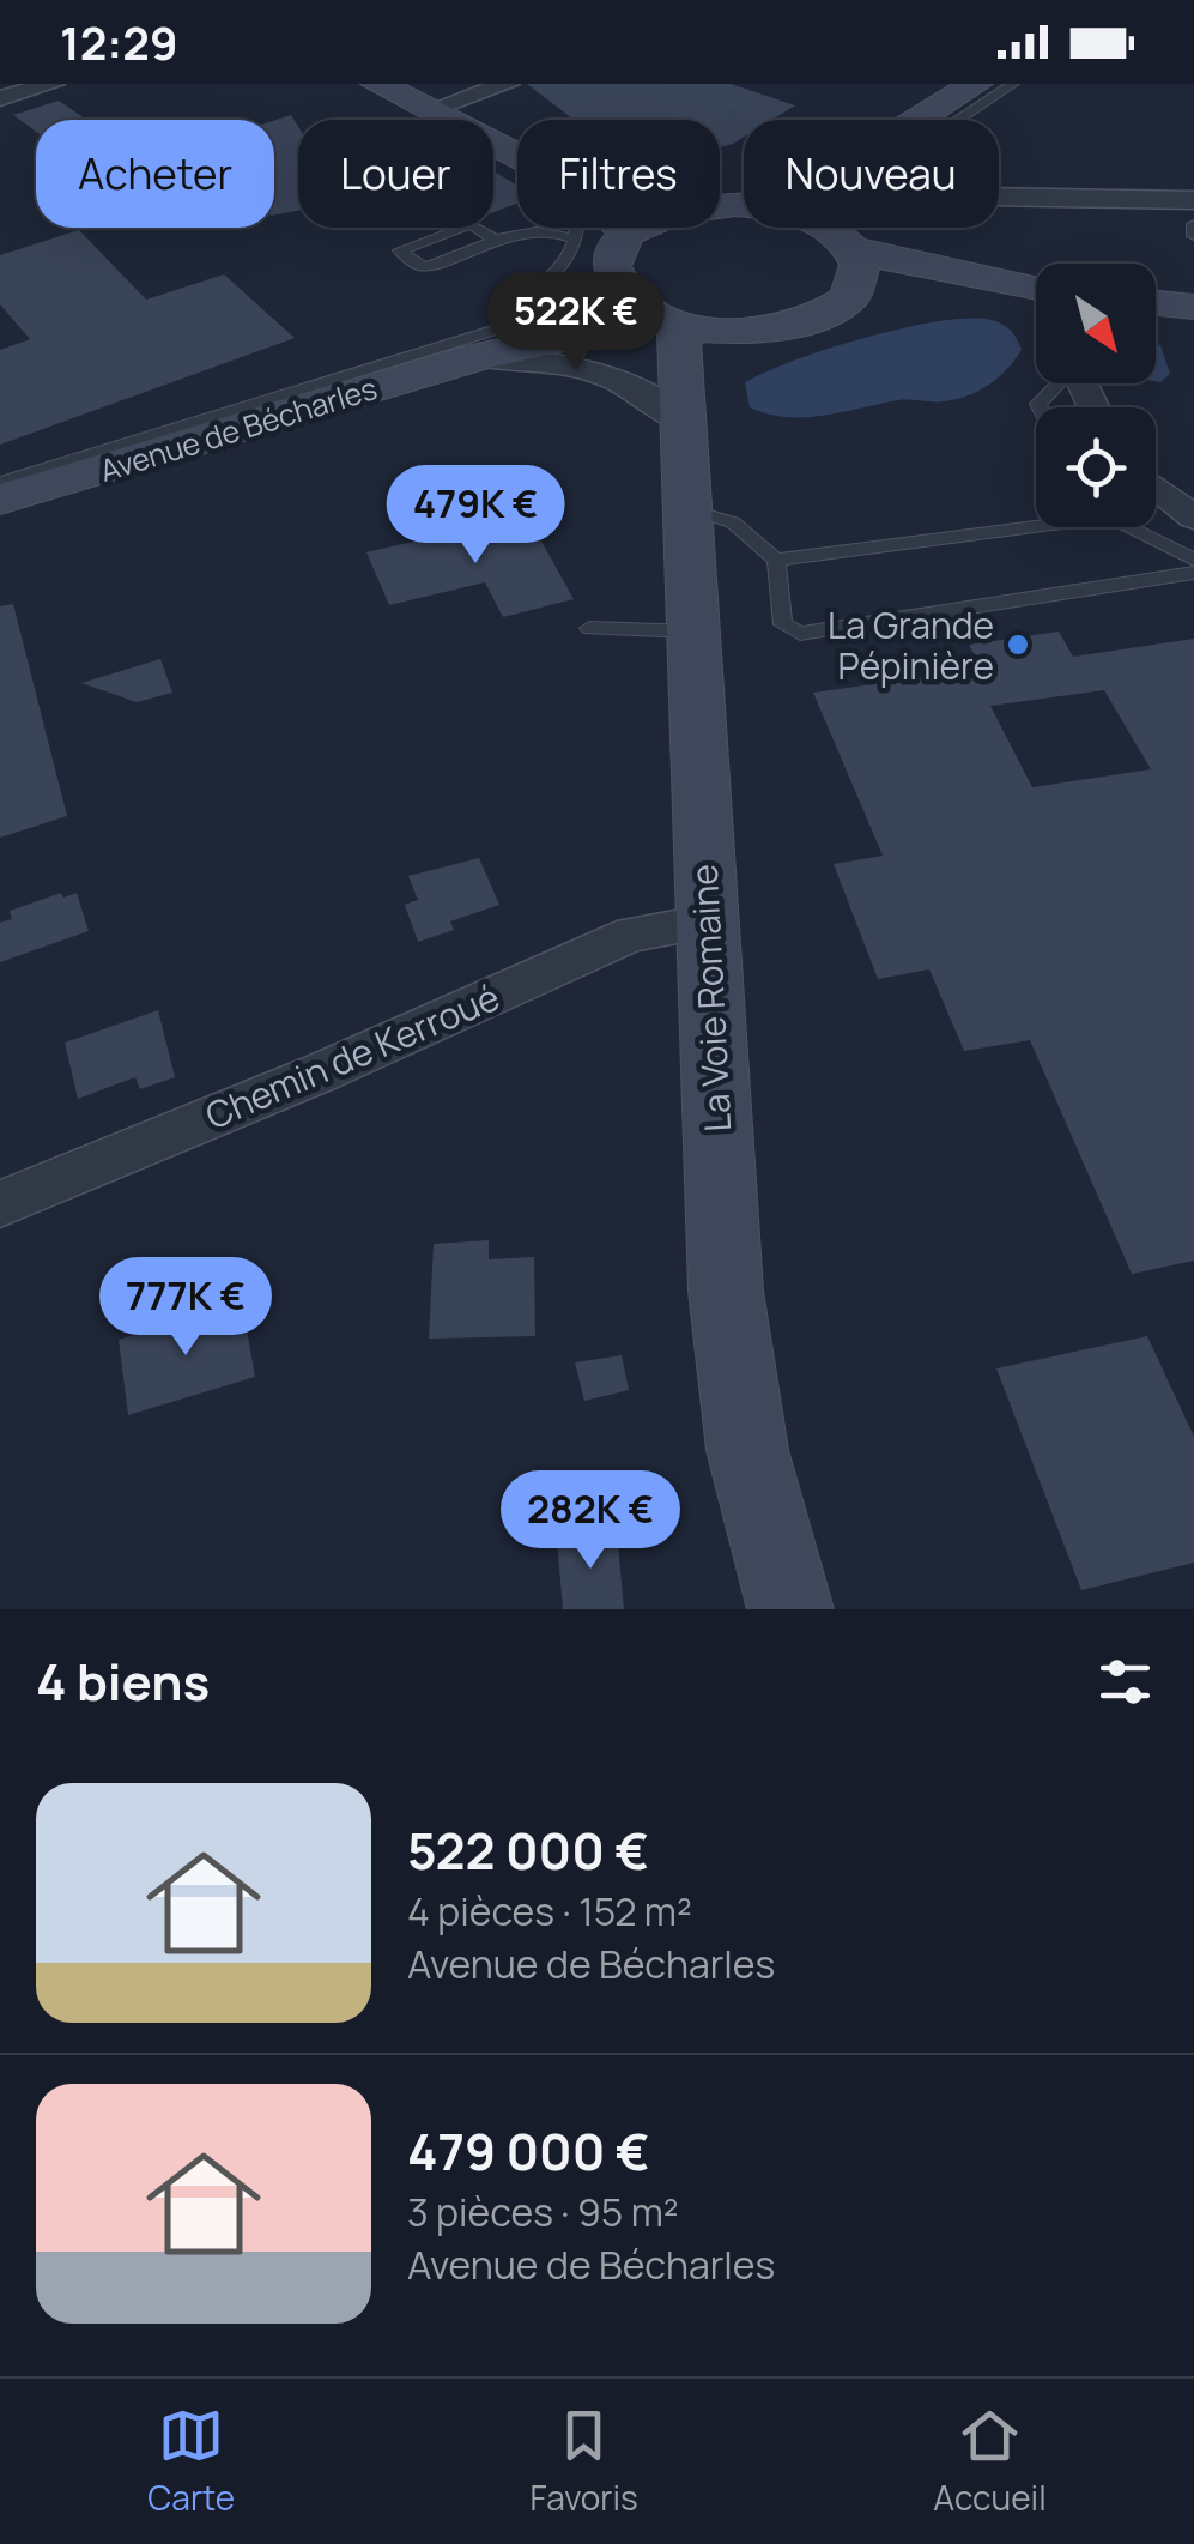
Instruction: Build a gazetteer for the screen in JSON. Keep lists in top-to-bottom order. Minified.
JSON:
{"streets":{"main road":["Avenue de Bécharles","La Voie Romaine"],"street":["Chemin de Kerroué"]},"crossings":[["Avenue de Bécharles","La Voie Romaine"],["La Voie Romaine","Chemin de Kerroué"]],"places":["La Grande Pépinière"],"north":"bottom right","page":{"status":"12:29","chip":["Acheter","Louer","Filtres","Nouveau"],"price":["522K €","479K €","777K €","282K €"],"heading":"4 biens","list":[{"name":"522 000 €","note":"4 pièces · 152 m² · Avenue de Bécharles"},{"name":"479 000 €","note":"3 pièces · 95 m² · Avenue de Bécharles"}],"tabs":["Carte","Favoris","Accueil"]}}
